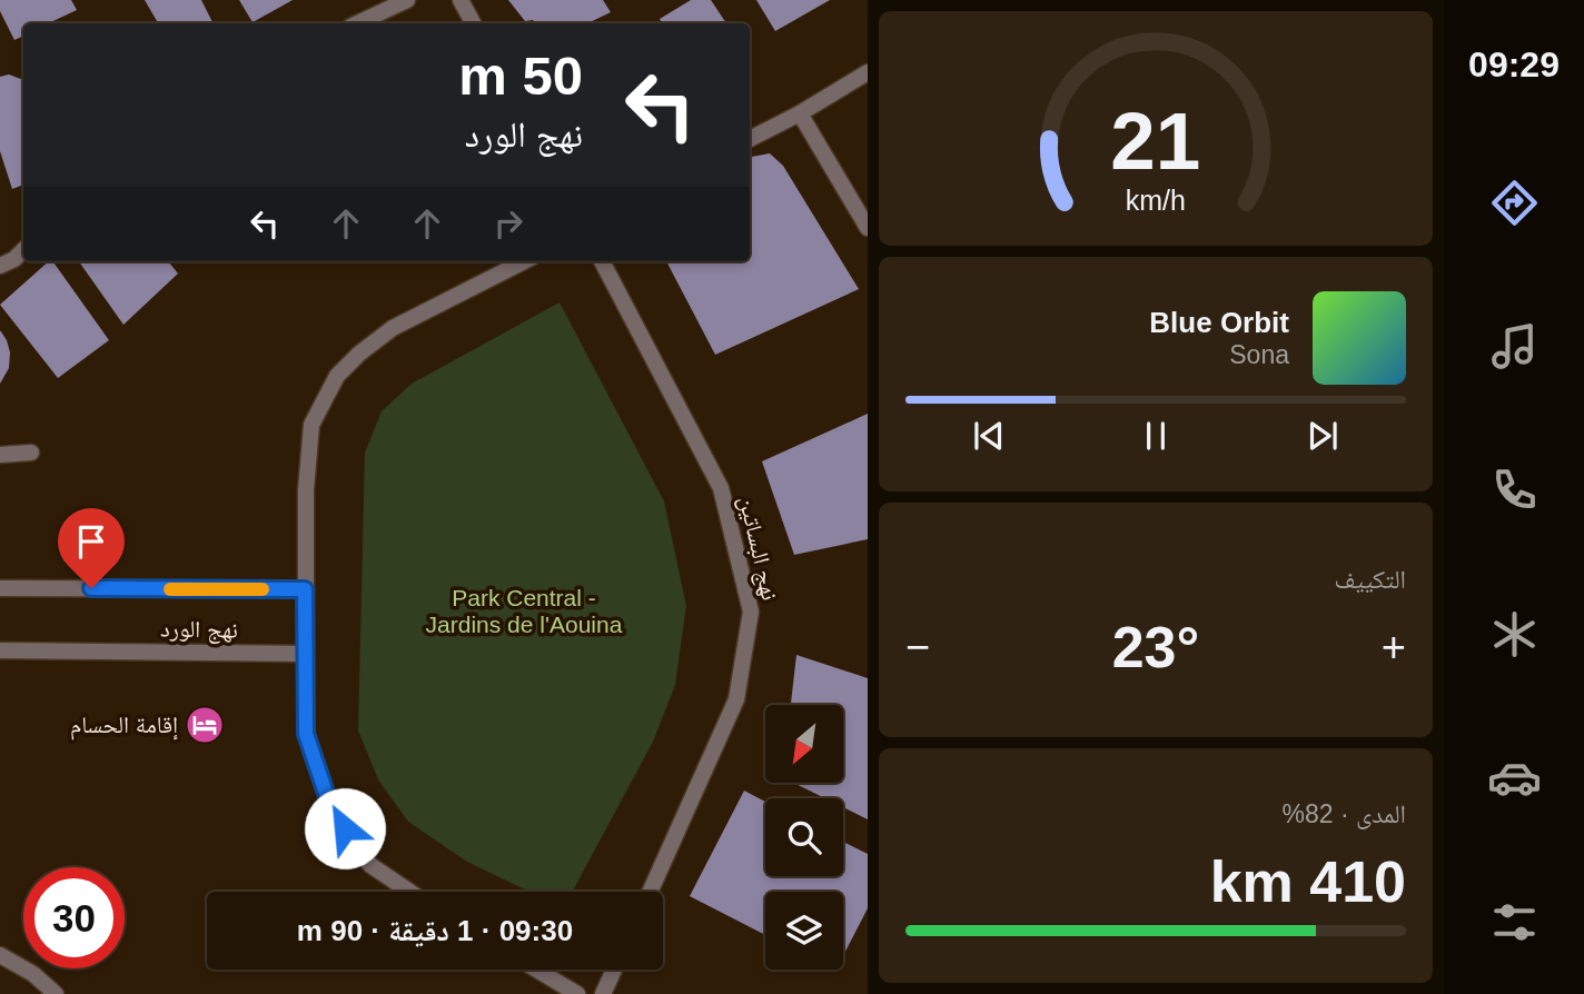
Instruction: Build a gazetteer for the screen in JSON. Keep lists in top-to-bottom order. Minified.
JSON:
{"streets":{"street":["نهج البساتين","نهج الورد"]},"parks":["Park Central - Jardins de l'Aouina"],"places":{"hotel":["إقامة الحسام"]},"north":"bottom left","page":{"tabs":"09:29","turn":["50 m","نهج الورد"],"song":["Blue Orbit","Sona"],"tile":["التكييف",["المدى · 82%","410 km"]],"heat":["−","23°","+"],"limit":"30","trip":"09:30 · 1 دقيقة · 90 m","gauge":["21","km/h"]}}
